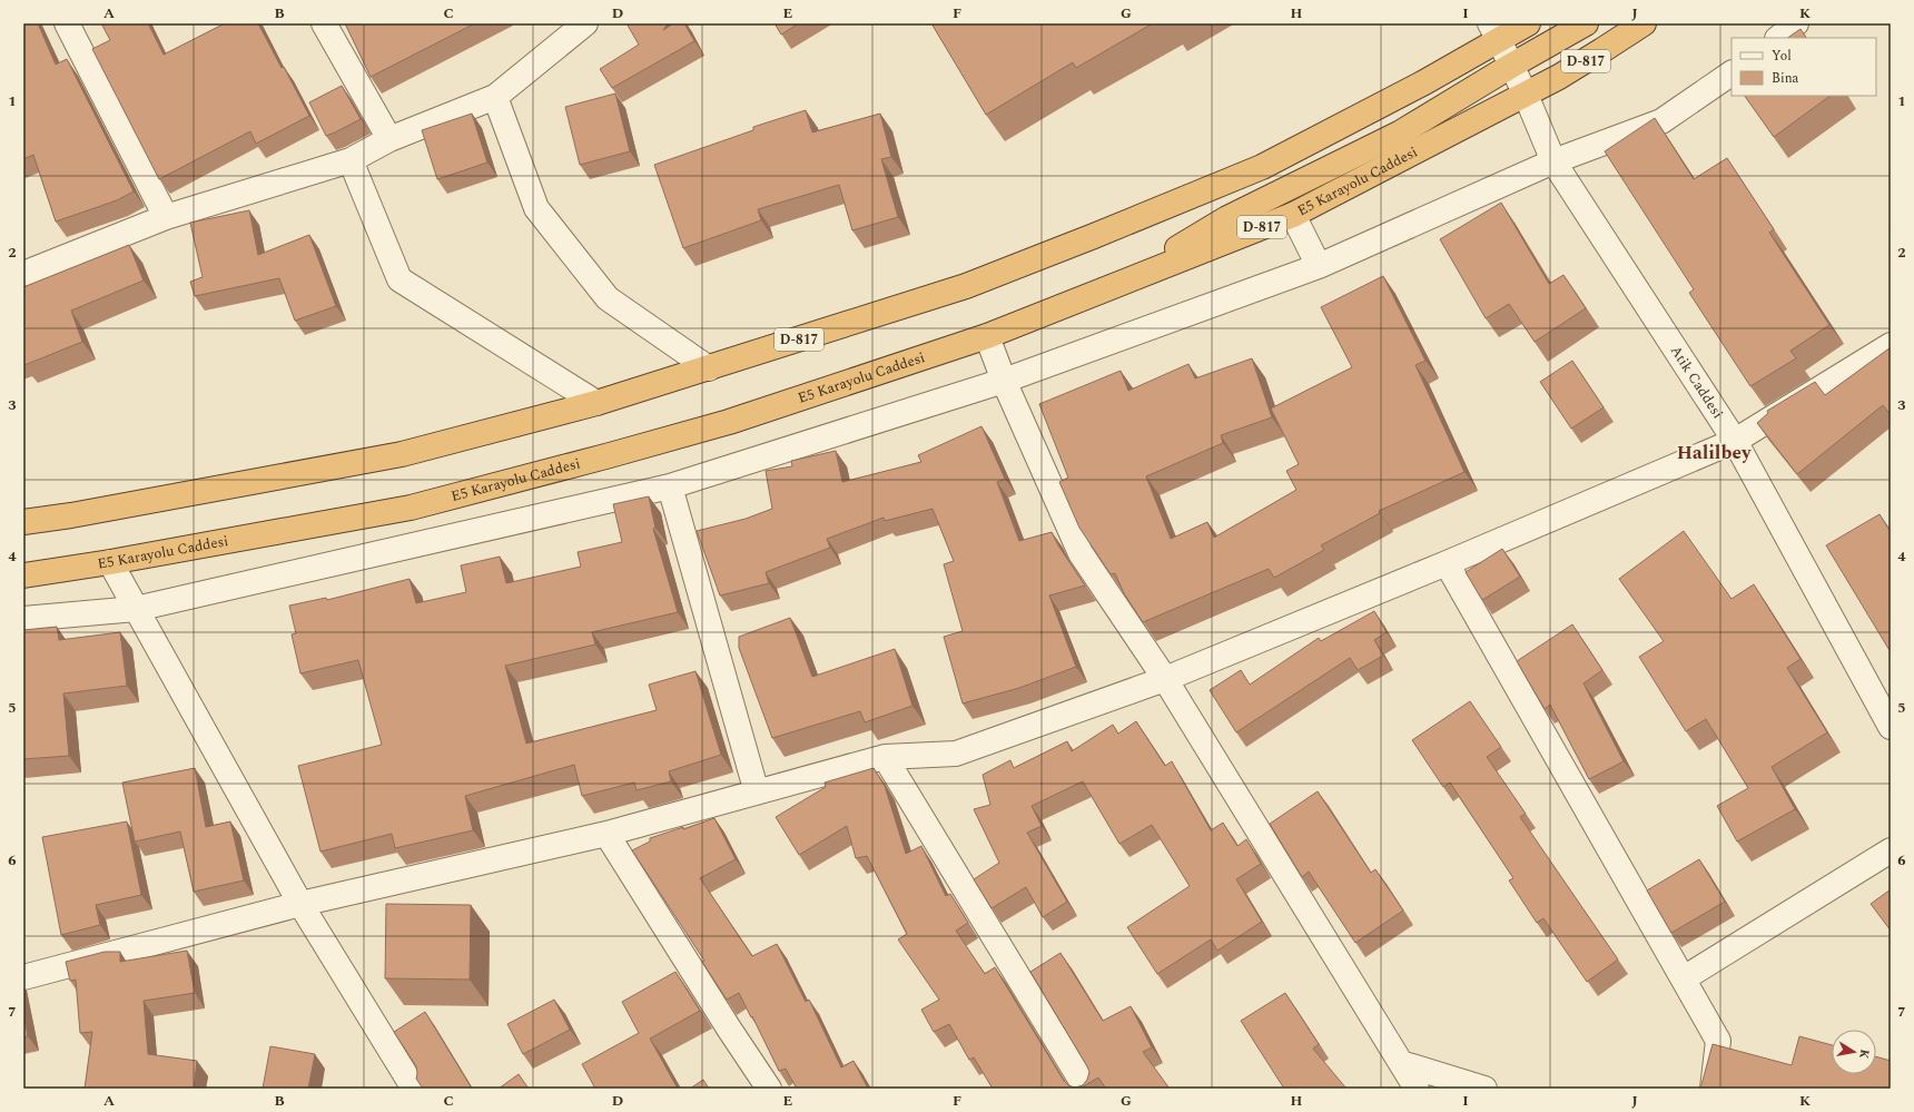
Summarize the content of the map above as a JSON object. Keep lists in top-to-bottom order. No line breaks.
{"streets":{"highway":["D-817","E5 Karayolu Caddesi"],"street":["Atik Caddesi"]},"crossings":[["D-817","Atik Caddesi"],["E5 Karayolu Caddesi","Atik Caddesi"]],"districts":["Halilbey"],"legend":["Yol","Bina"],"north":"right","grid":{"columns":["A","B","C","D","E","F","G","H","I","J","K"],"rows":["1","2","3","4","5","6","7"]}}
